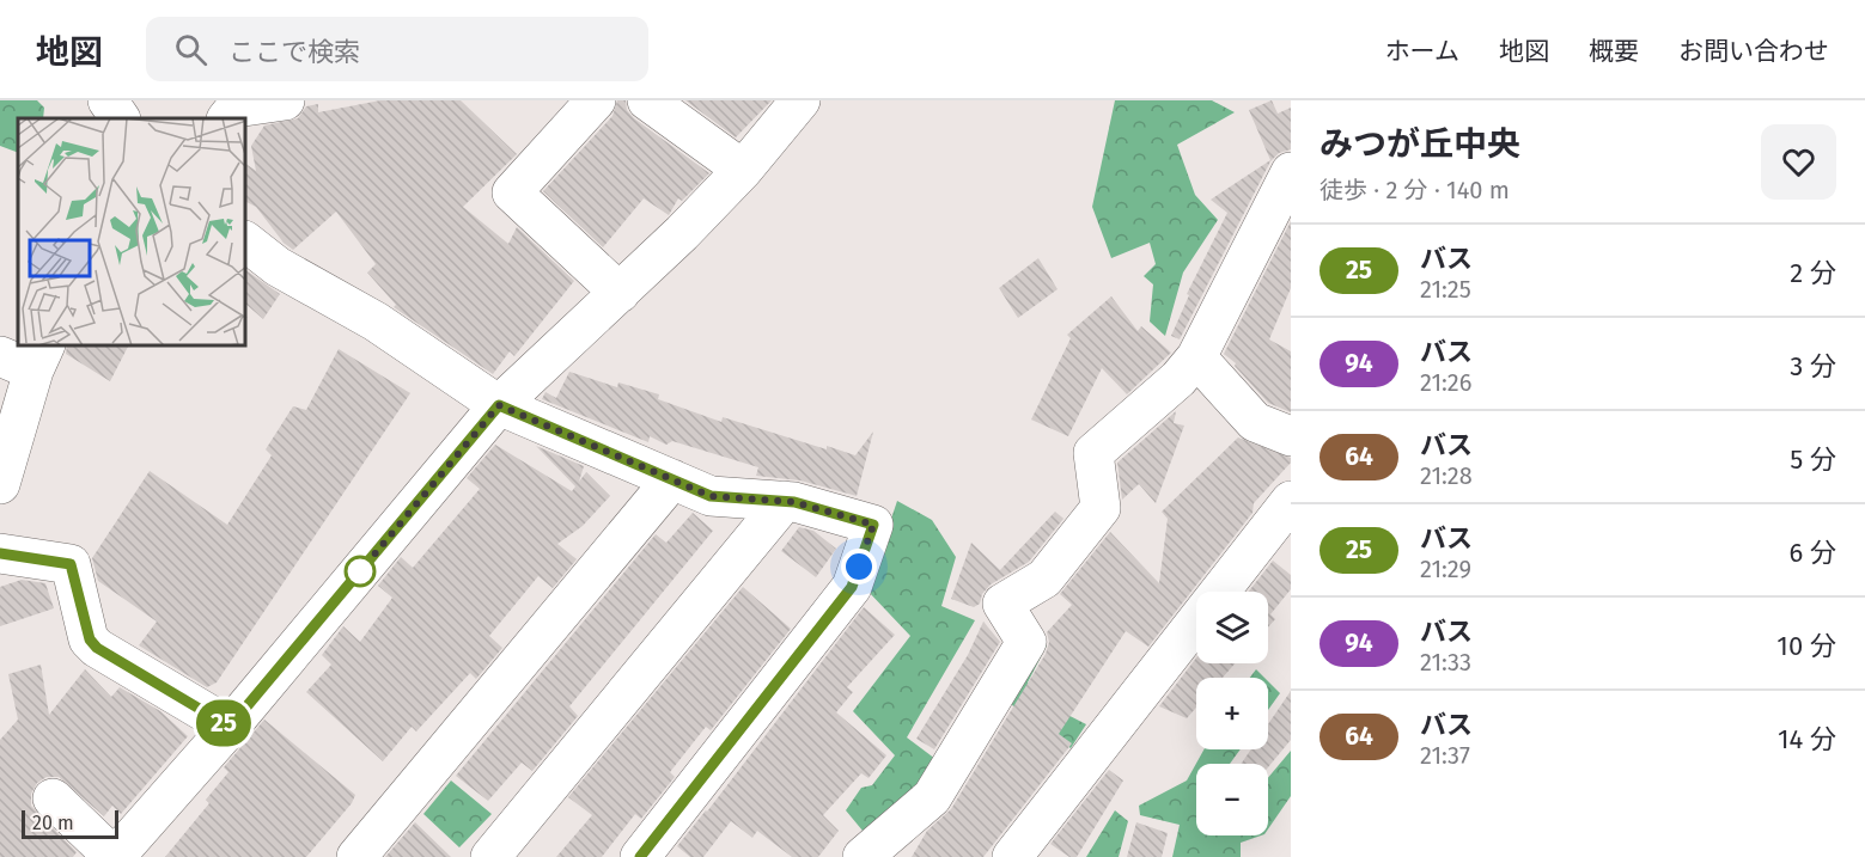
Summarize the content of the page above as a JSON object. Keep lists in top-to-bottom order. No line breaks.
{"lines":["bus line 25"],"scale_bar":"20 m","page":{"header":"地図","search":"ここで検索","nav":["ホーム","地図","概要","お問い合わせ"],"on_map":"25","heading":["みつが丘中央","徒歩 · 2 分 · 140 m"],"list":[{"mark":"25","name":"バス","note":"21:25","value":"2 分"},{"mark":"94","name":"バス","note":"21:26","value":"3 分"},{"mark":"64","name":"バス","note":"21:28","value":"5 分"},{"mark":"25","name":"バス","note":"21:29","value":"6 分"},{"mark":"94","name":"バス","note":"21:33","value":"10 分"},{"mark":"64","name":"バス","note":"21:37","value":"14 分"}],"map_buttons":["+","−"],"scale":"20 m"}}
